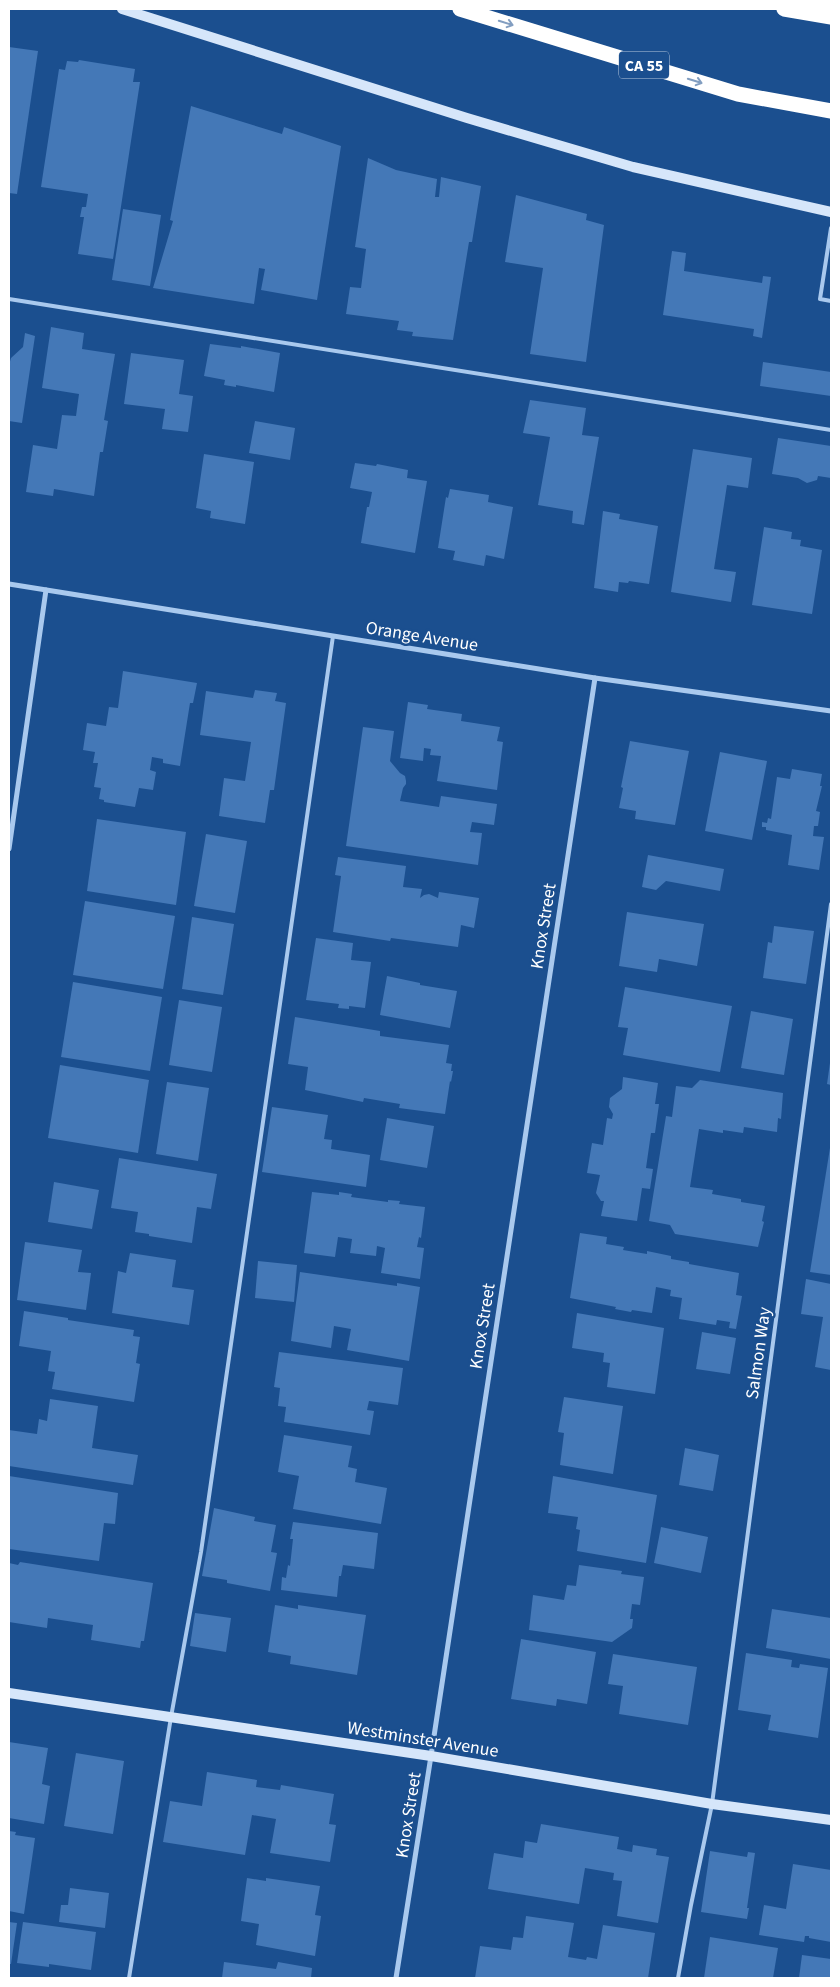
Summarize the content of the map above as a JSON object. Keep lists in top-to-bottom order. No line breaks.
{"streets":{"highway":["CA 55"],"street":["Orange Avenue","Knox Street","Westminster Avenue"],"lane":["Salmon Way"]},"crossings":[["Orange Avenue","Knox Street"],["Knox Street","Westminster Avenue"],["Salmon Way","Westminster Avenue"]]}
